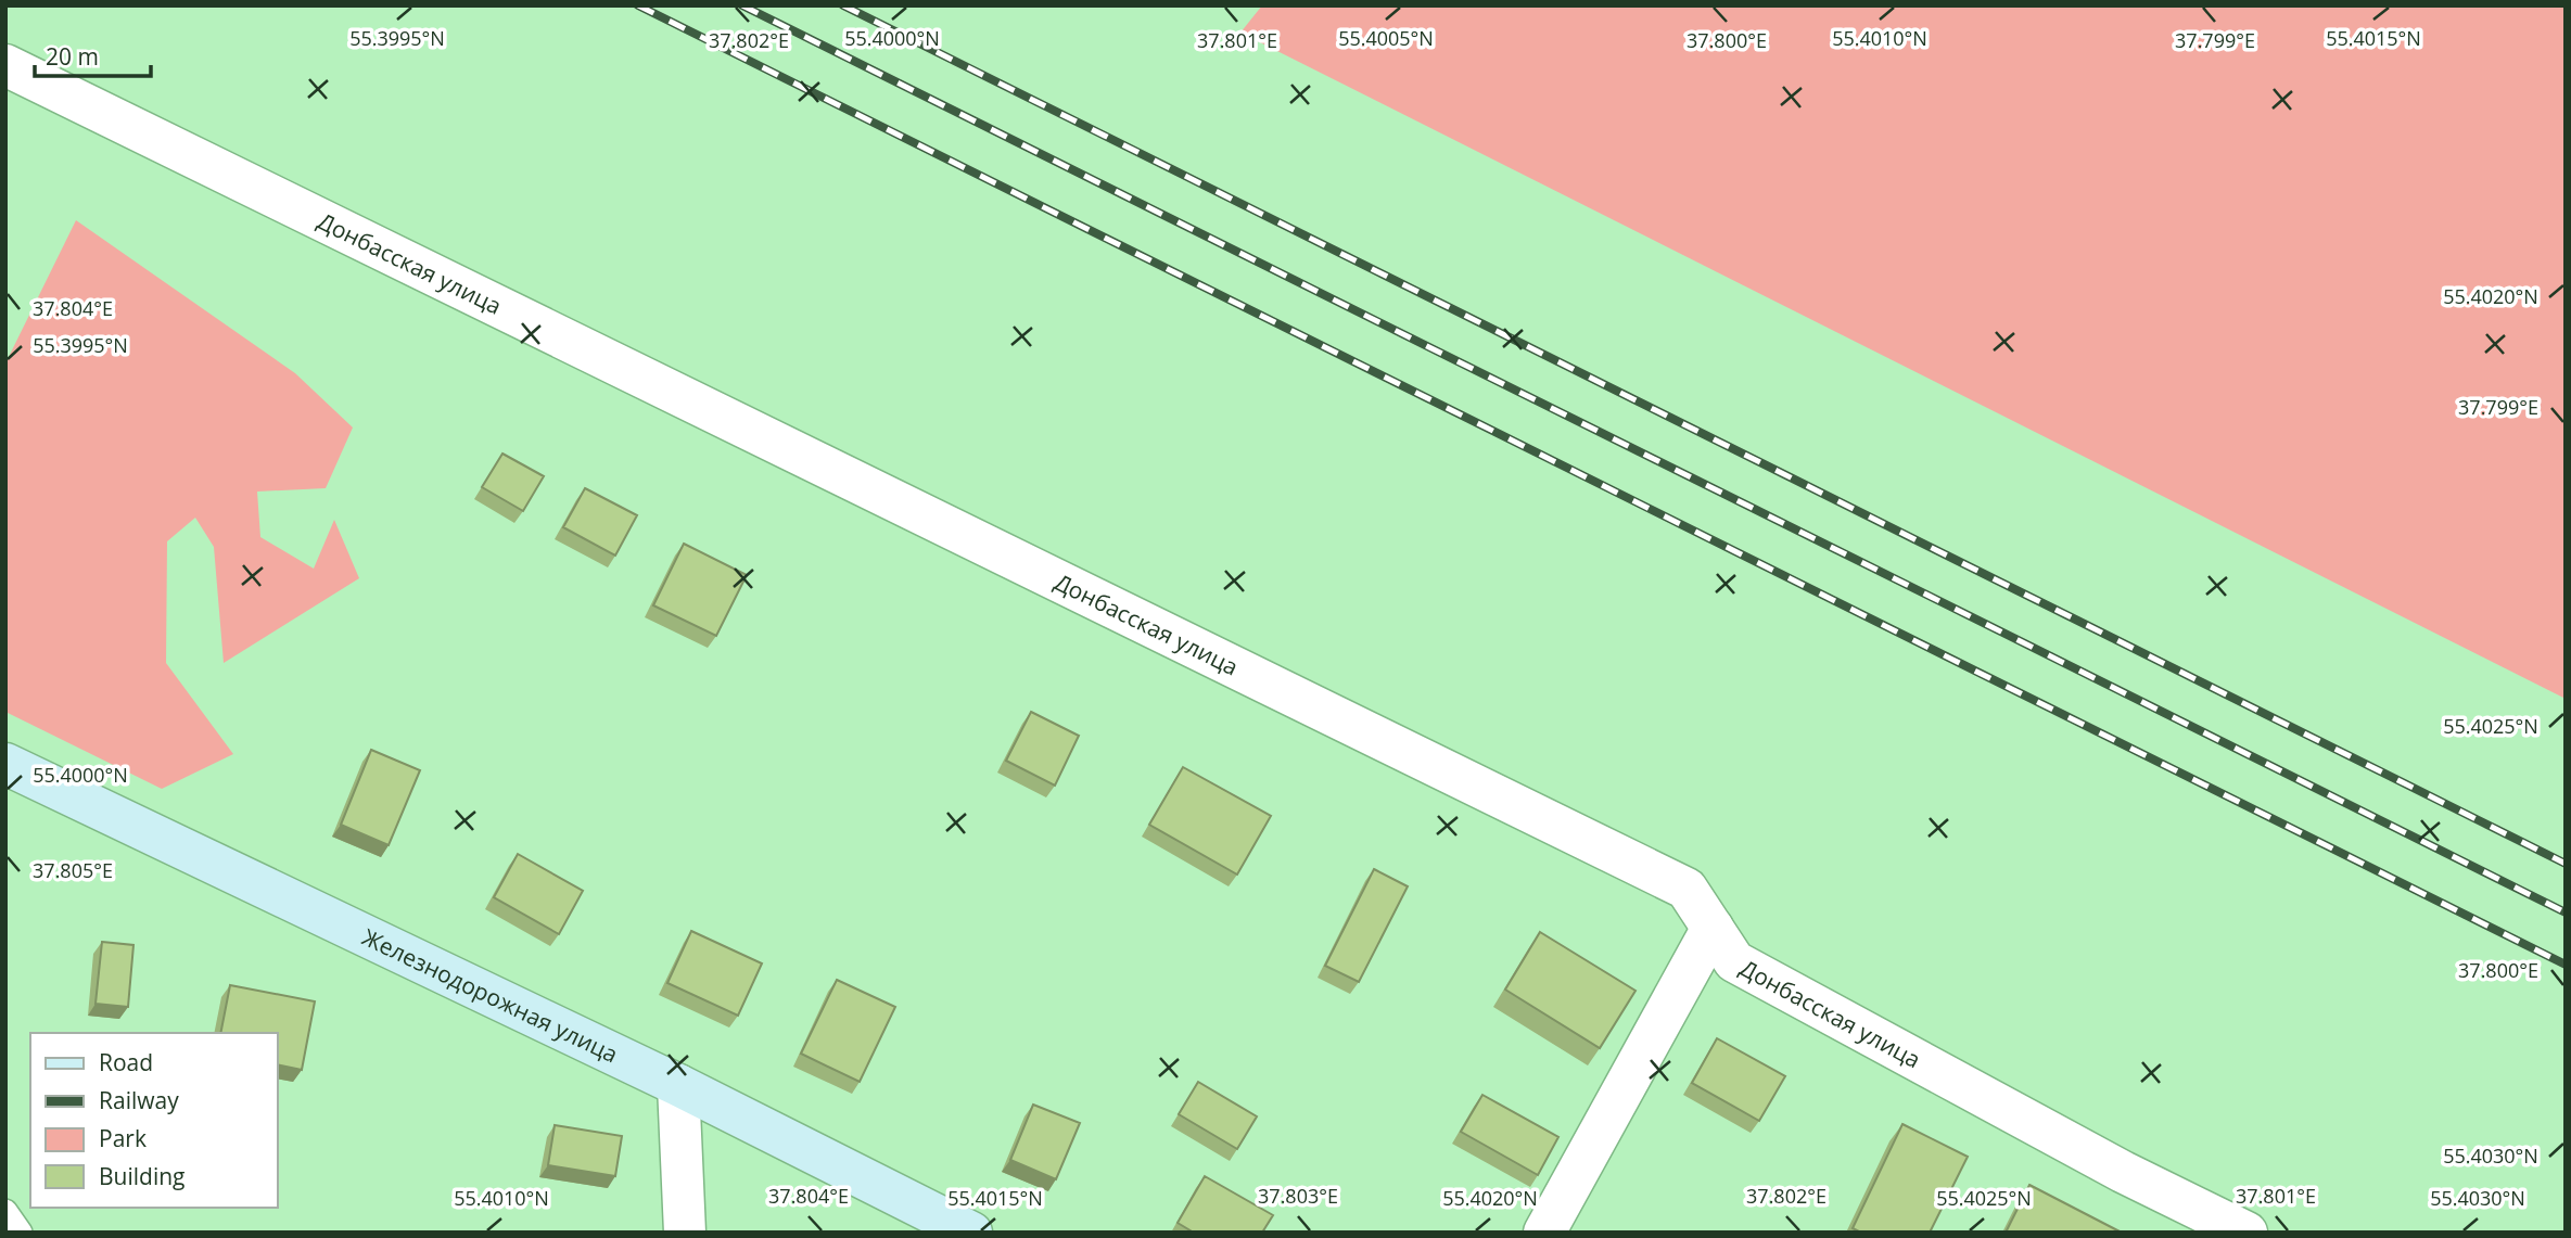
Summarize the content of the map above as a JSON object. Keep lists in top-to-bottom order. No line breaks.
{"streets":{"street":["Донбасская улица","Железнодорожная улица"]},"legend":["Road","Railway","Park","Building"],"scale_bar":"20 m","coordinates":["55.3995°N","55.4000°N","55.4005°N","55.4010°N","55.4015°N","37.802°E","37.801°E","37.800°E","37.799°E","55.4020°N","37.804°E","55.4025°N","37.805°E","55.4030°N","37.803°E"]}
